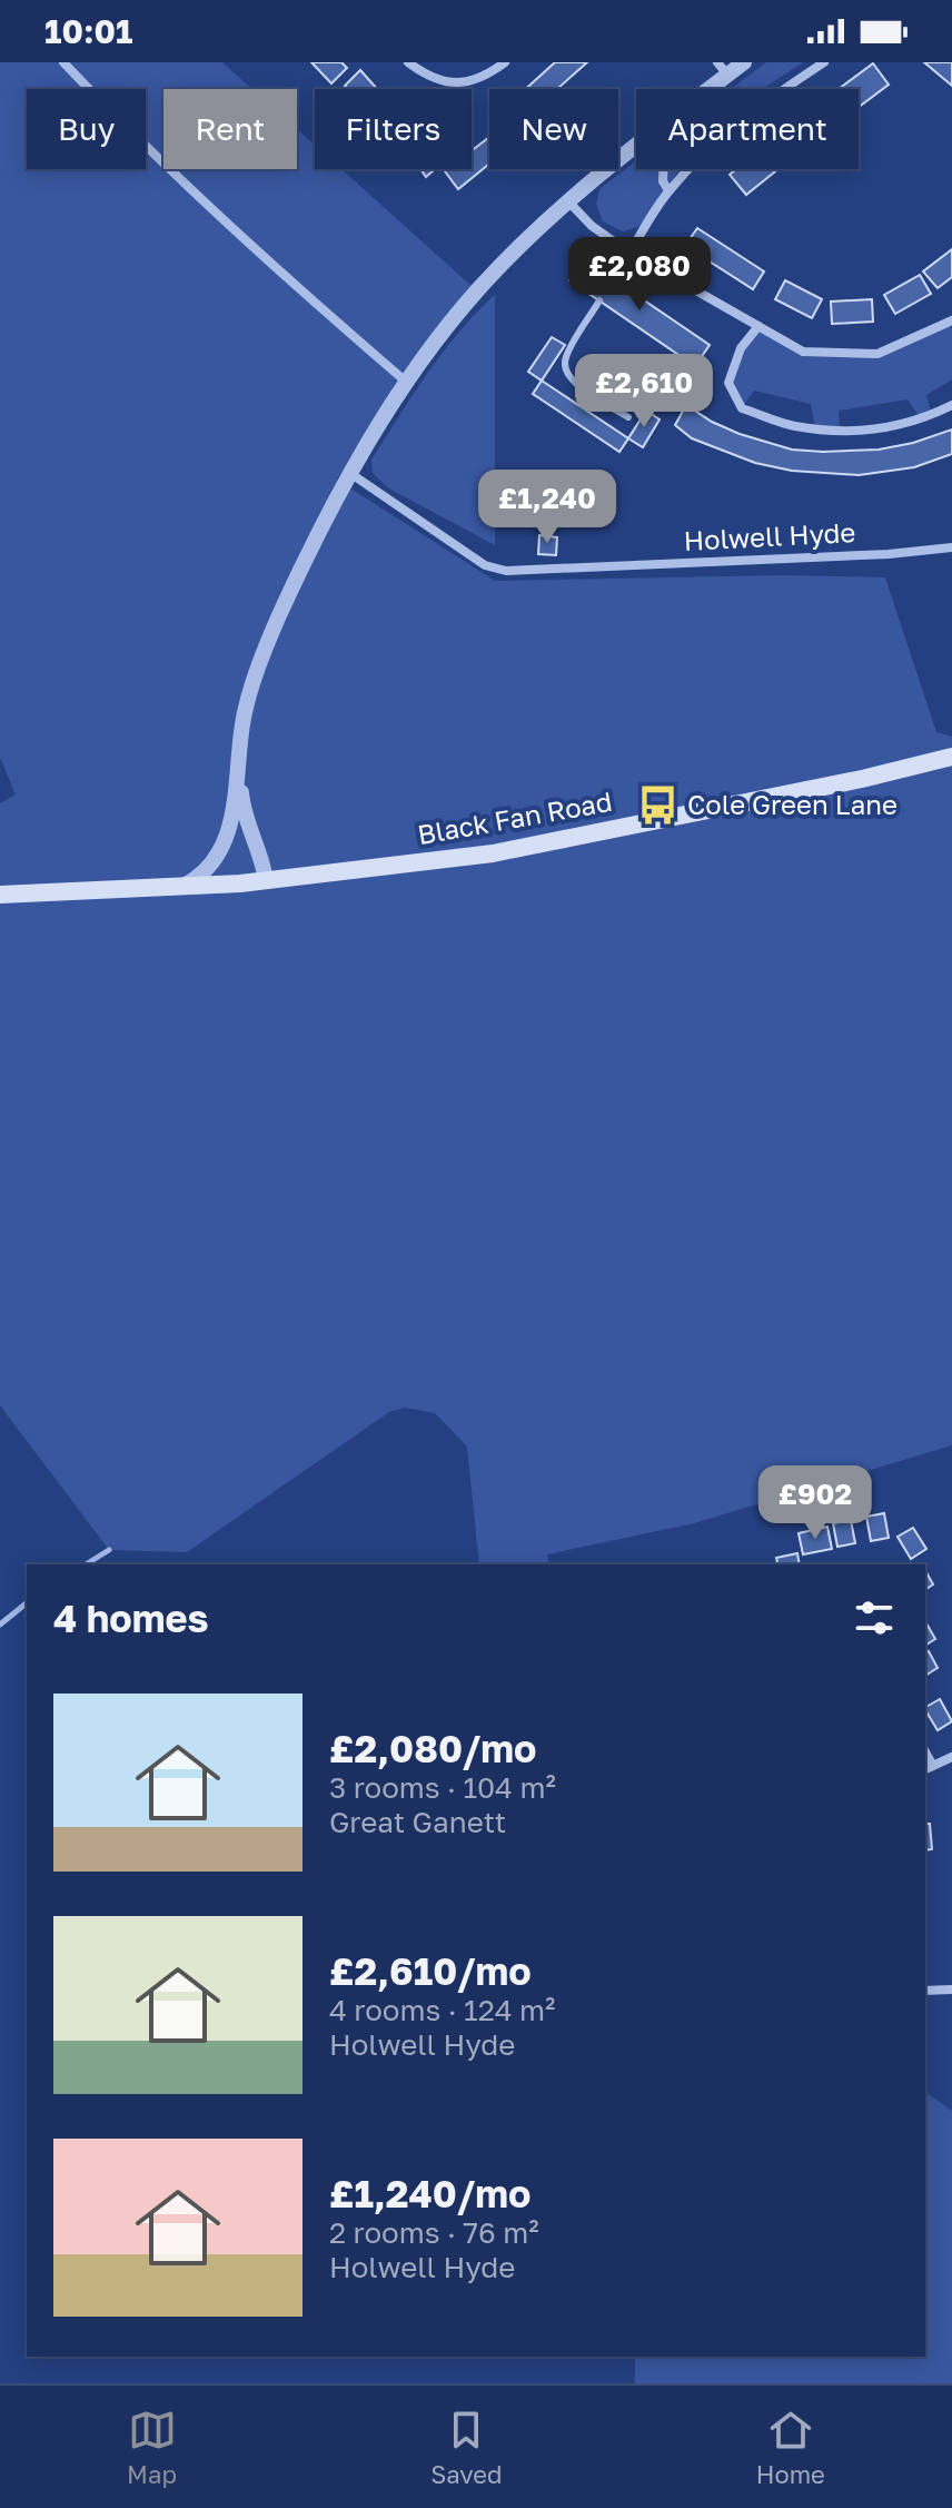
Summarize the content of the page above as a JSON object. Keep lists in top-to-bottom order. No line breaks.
{"streets":{"main road":["Black Fan Road"],"street":["Holwell Hyde"]},"places":{"bus stop":["Cole Green Lane"]},"page":{"status":"10:01","chip":["Buy","Rent","Filters","New","Apartment"],"price":["£2,080","£2,610","£1,240","£902"],"heading":"4 homes","list":[{"name":"£2,080/mo","note":"3 rooms · 104 m² · Great Ganett"},{"name":"£2,610/mo","note":"4 rooms · 124 m² · Holwell Hyde"},{"name":"£1,240/mo","note":"2 rooms · 76 m² · Holwell Hyde"}],"tabs":["Map","Saved","Home"]}}
